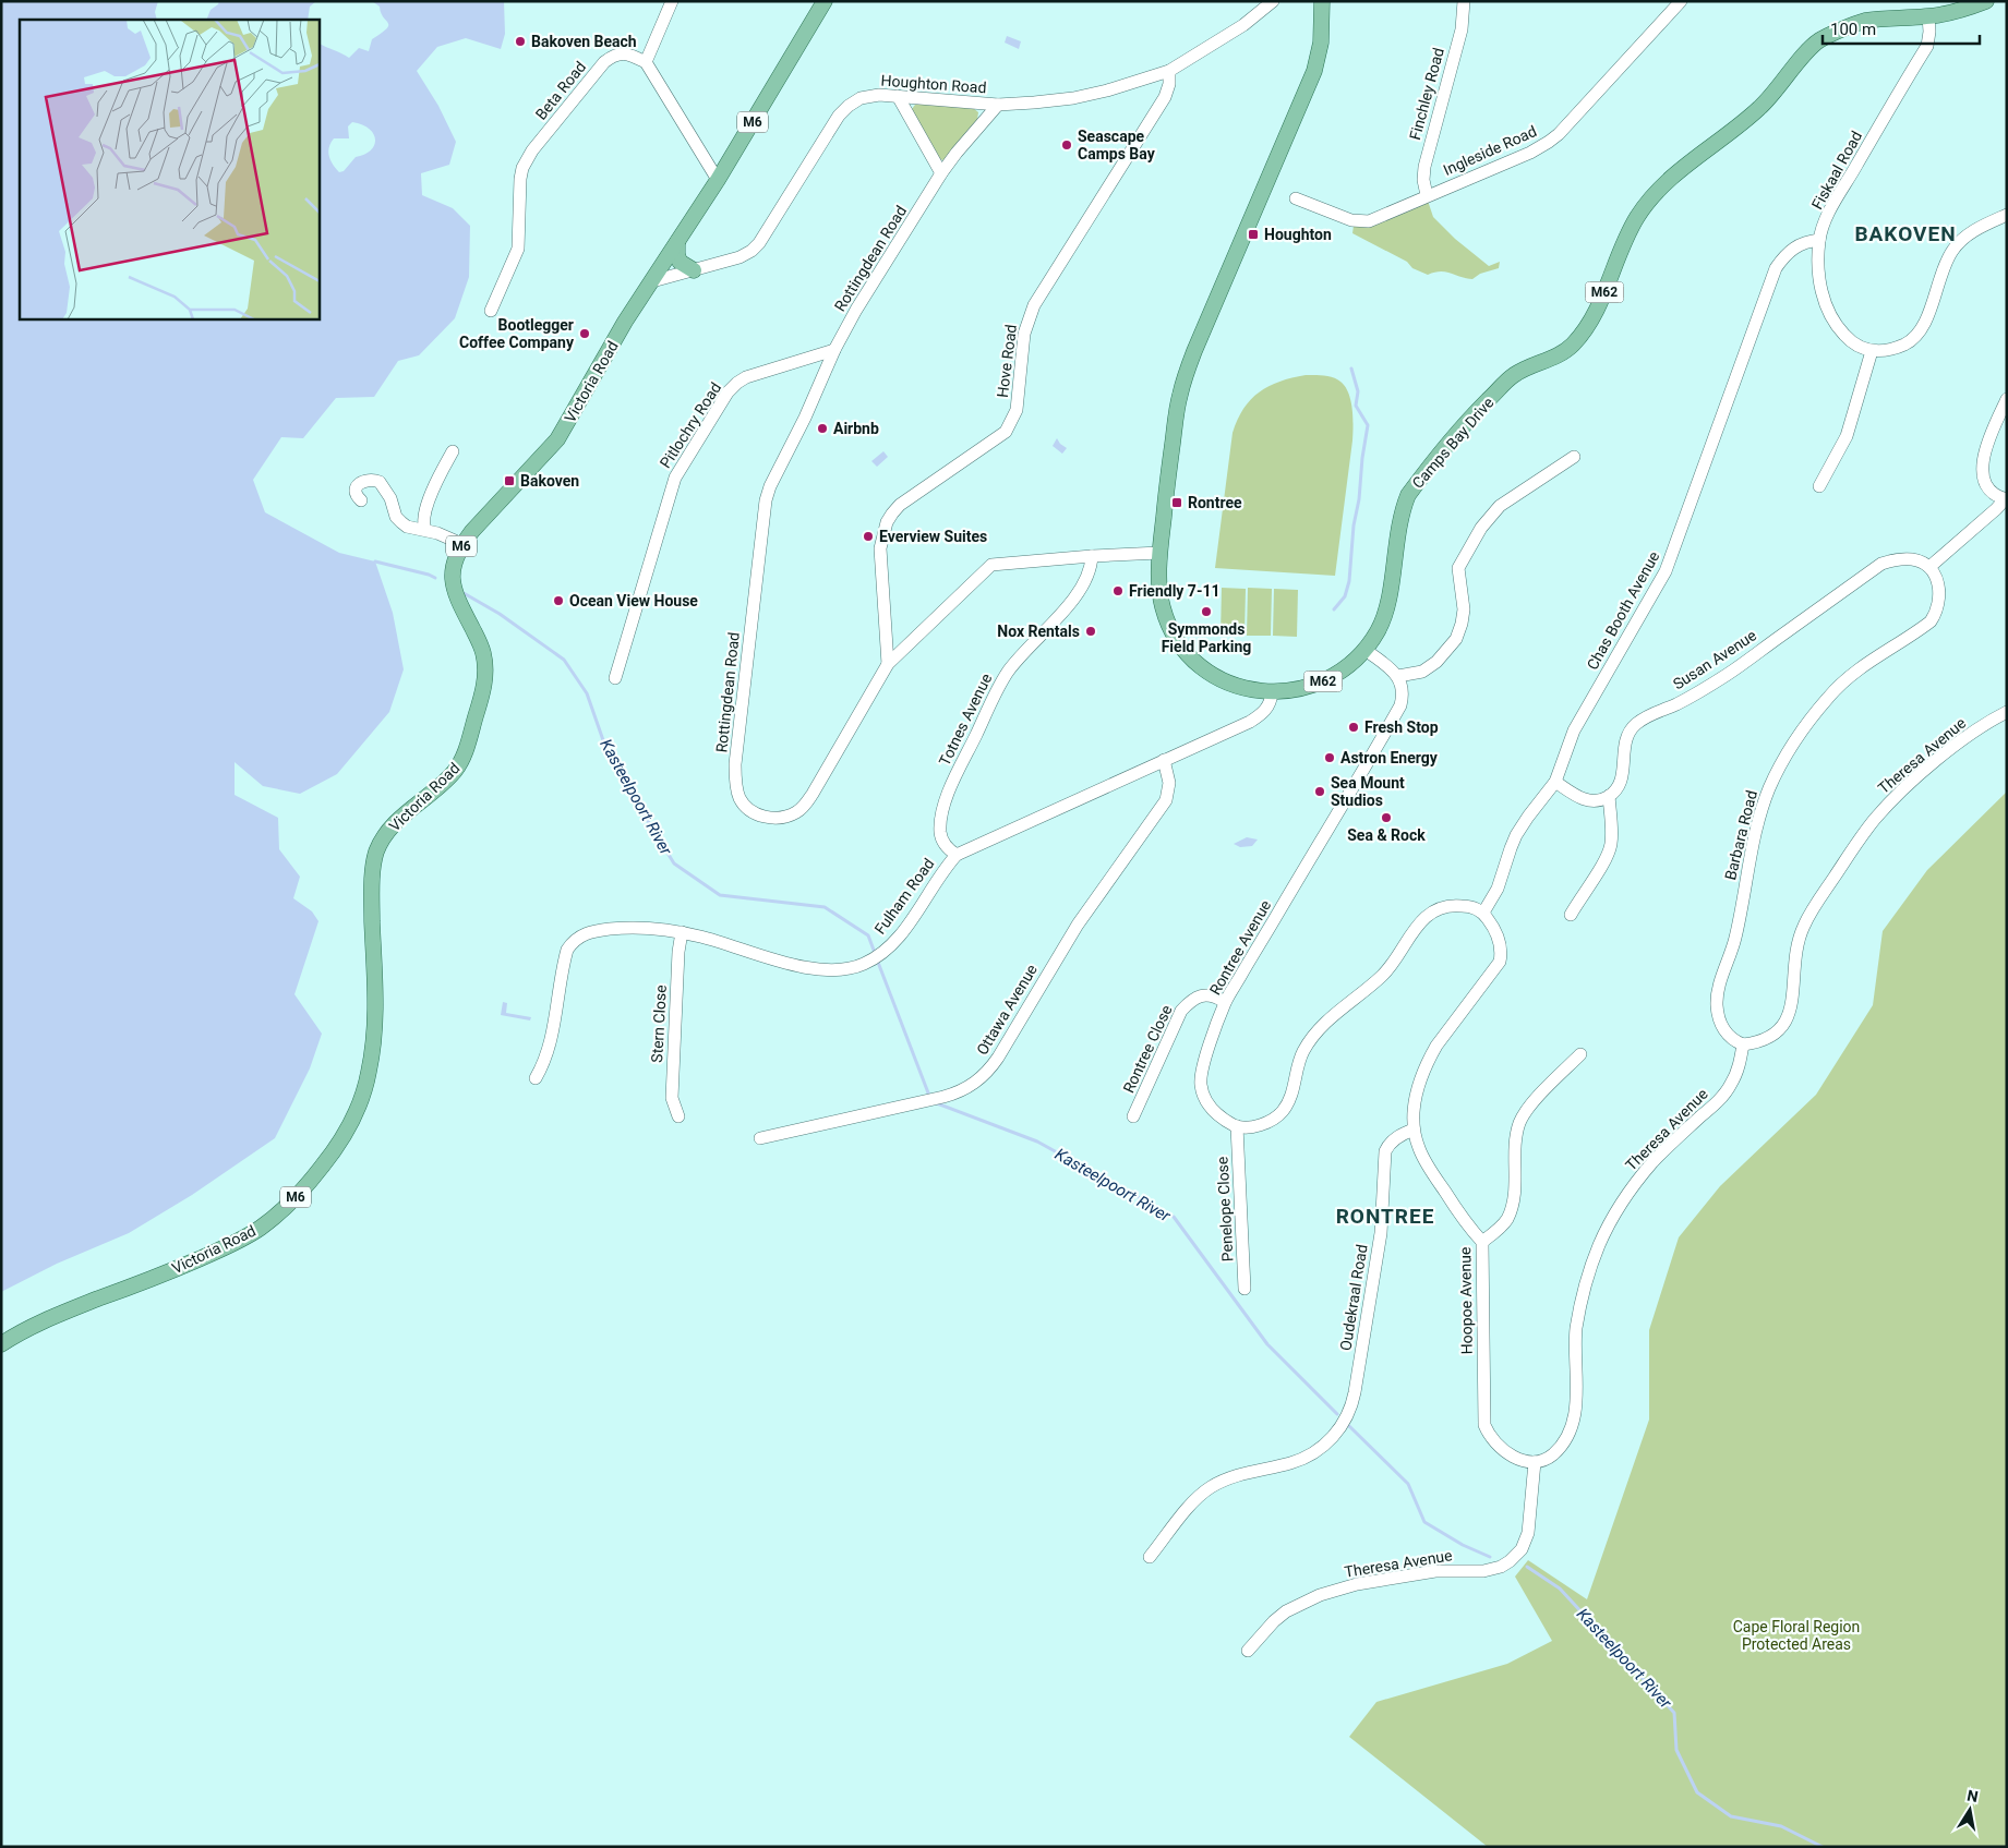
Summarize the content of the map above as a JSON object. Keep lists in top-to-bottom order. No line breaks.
{"streets":{"main road":["M6","M62","Victoria Road","Camps Bay Drive"],"street":["Houghton Road","Beta Road","Finchley Road","Ingleside Road","Fiskaal Road","Rottingdean Road","Hove Road","Pitlochry Road","Chas Booth Avenue","Susan Avenue","Totnes Avenue","Theresa Avenue","Barbara Road","Fulham Road","Rontree Avenue","Ottawa Avenue","Stern Close","Rontree Close","Penelope Close","Oudekraal Road","Hoopoe Avenue"]},"crossings":[["Houghton Road","Rottingdean Road"],["Houghton Road","Hove Road"],["Houghton Road","Victoria Road"],["Finchley Road","Ingleside Road"],["Fiskaal Road","Camps Bay Drive"],["Fiskaal Road","Chas Booth Avenue"],["Rottingdean Road","Hove Road"],["Rottingdean Road","Pitlochry Road"],["Rottingdean Road","Camps Bay Drive"],["Rottingdean Road","Totnes Avenue"],["Camps Bay Drive","Fulham Road"],["Susan Avenue","Barbara Road"],["Totnes Avenue","Fulham Road"],["Theresa Avenue","Barbara Road"],["Theresa Avenue","Hoopoe Avenue"],["Fulham Road","Ottawa Avenue"],["Fulham Road","Stern Close"],["Rontree Avenue","Rontree Close"],["Rontree Avenue","Penelope Close"],["Oudekraal Road","Hoopoe Avenue"]],"districts":["BAKOVEN","RONTREE"],"water":["Kasteelpoort River"],"parks":["Cape Floral Region Protected Areas"],"places":{"other":["Bakoven Beach","Seascape Camps Bay","Bootlegger Coffee Company","Airbnb","Everview Suites","Friendly 7-11","Ocean View House","Symmonds Field Parking","Nox Rentals","Fresh Stop","Astron Energy","Sea Mount Studios","Sea & Rock"],"transit":["Houghton","Bakoven","Rontree"]},"scale_bar":"100 m","north":"top"}
